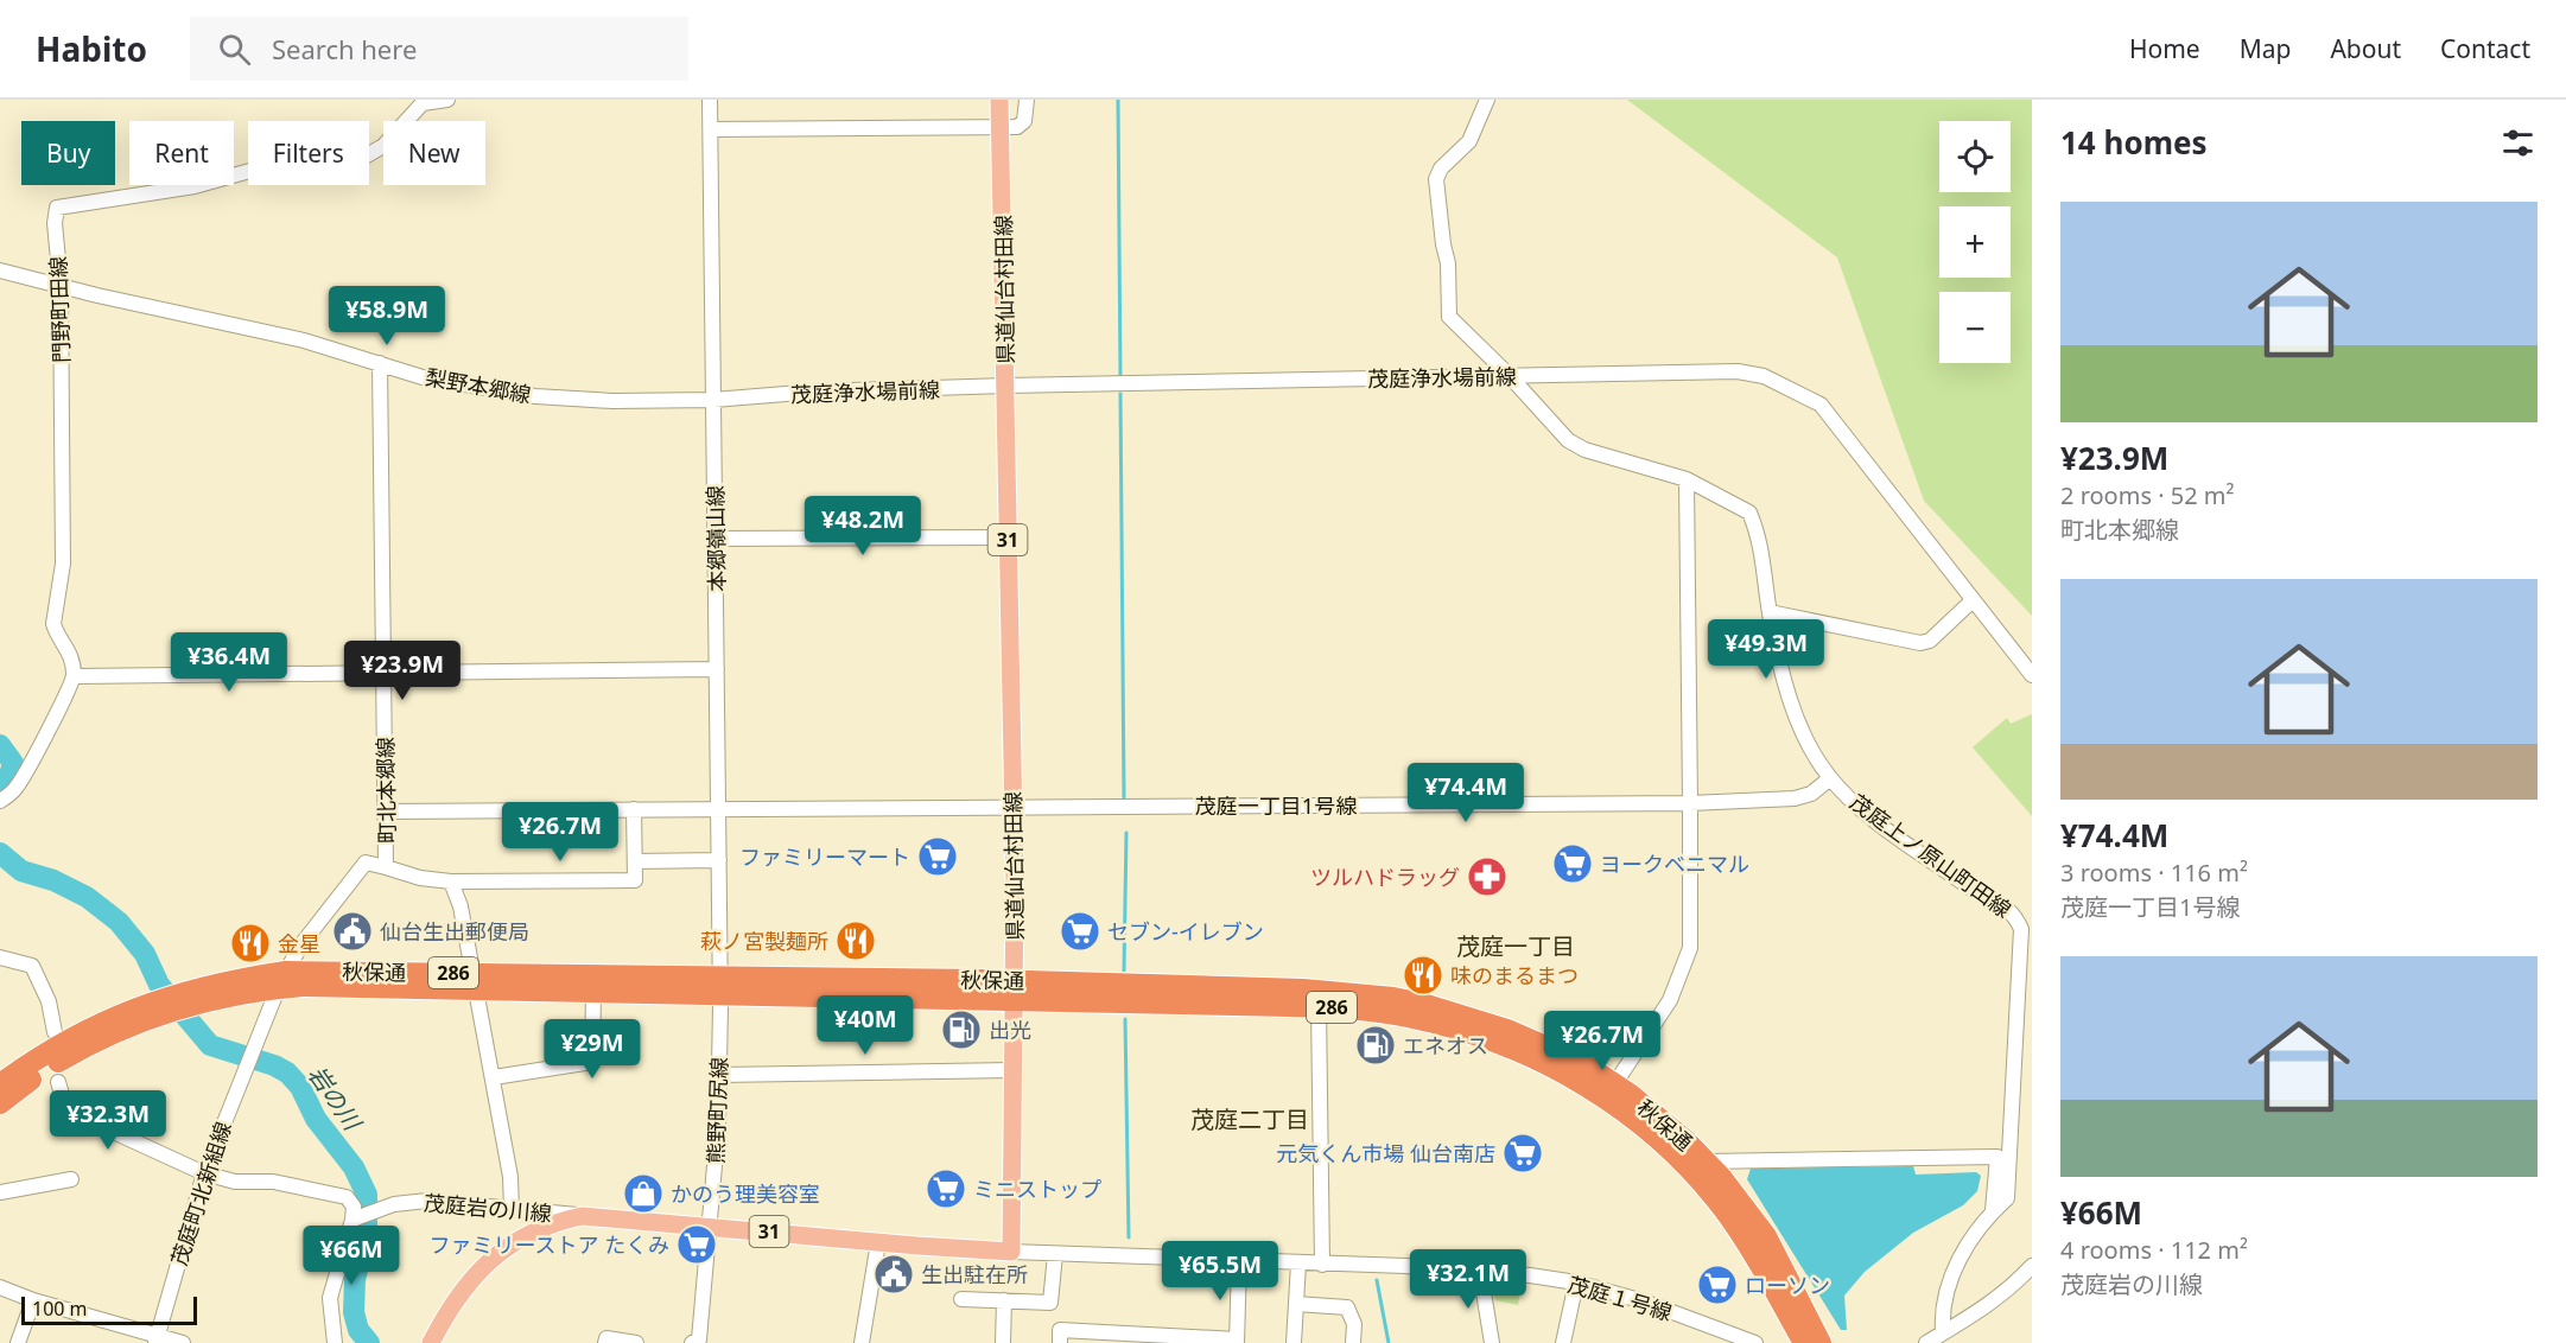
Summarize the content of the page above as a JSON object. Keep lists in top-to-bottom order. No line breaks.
{"streets":{"highway":["秋保通","286"],"main road":["県道仙台村田線","31"],"street":["門野町田線","茂庭浄水場前線","梨野本郷線","本郷嶺山線","町北本郷線","茂庭一丁目1号線","茂庭上ノ原山町田線","熊野町尻線","茂庭町北新組線","茂庭岩の川線","茂庭１号線"]},"crossings":[["県道仙台村田線","茂庭浄水場前線"],["県道仙台村田線","31"],["県道仙台村田線","茂庭一丁目1号線"],["県道仙台村田線","秋保通"],["県道仙台村田線","茂庭１号線"],["門野町田線","梨野本郷線"],["茂庭浄水場前線","梨野本郷線"],["茂庭浄水場前線","本郷嶺山線"],["茂庭浄水場前線","茂庭上ノ原山町田線"],["梨野本郷線","本郷嶺山線"],["梨野本郷線","町北本郷線"],["本郷嶺山線","茂庭一丁目1号線"],["本郷嶺山線","秋保通"],["本郷嶺山線","熊野町尻線"],["31","熊野町尻線"],["31","茂庭岩の川線"],["31","茂庭１号線"],["町北本郷線","茂庭一丁目1号線"],["町北本郷線","茂庭町北新組線"],["茂庭一丁目1号線","茂庭上ノ原山町田線"],["秋保通","熊野町尻線"],["秋保通","茂庭町北新組線"]],"districts":["茂庭一丁目","茂庭二丁目"],"water":["岩の川"],"places":{"supermarket":["ファミリーマート","ヨークベニマル","セブン-イレブン","元気くん市場 仙台南店","ミニストップ","ファミリーストア たくみ","ローソン"],"pharmacy":["ツルハドラッグ"],"public building":["仙台生出郵便局","生出駐在所"],"restaurant":["萩ノ宮製麺所","金星","味のまるまつ"],"fuel station":["出光","エネオス"],"shop":["かのう理美容室"]},"scale_bar":"100 m","page":{"header":"Habito","search":"Search here","nav":["Home","Map","About","Contact"],"heading":"14 homes","map_buttons":["+","−"],"chip":["Buy","Rent","Filters","New"],"list":[{"name":"¥23.9M","note":"2 rooms · 52 m² · 町北本郷線"},{"name":"¥74.4M","note":"3 rooms · 116 m² · 茂庭一丁目1号線"},{"name":"¥66M","note":"4 rooms · 112 m² · 茂庭岩の川線"}],"price":["¥58.9M","¥48.2M","¥49.3M","¥36.4M","¥23.9M","¥74.4M","¥26.7M","¥40M","¥26.7M","¥29M","¥32.3M","¥66M","¥65.5M","¥32.1M"],"scale":"100 m"}}
